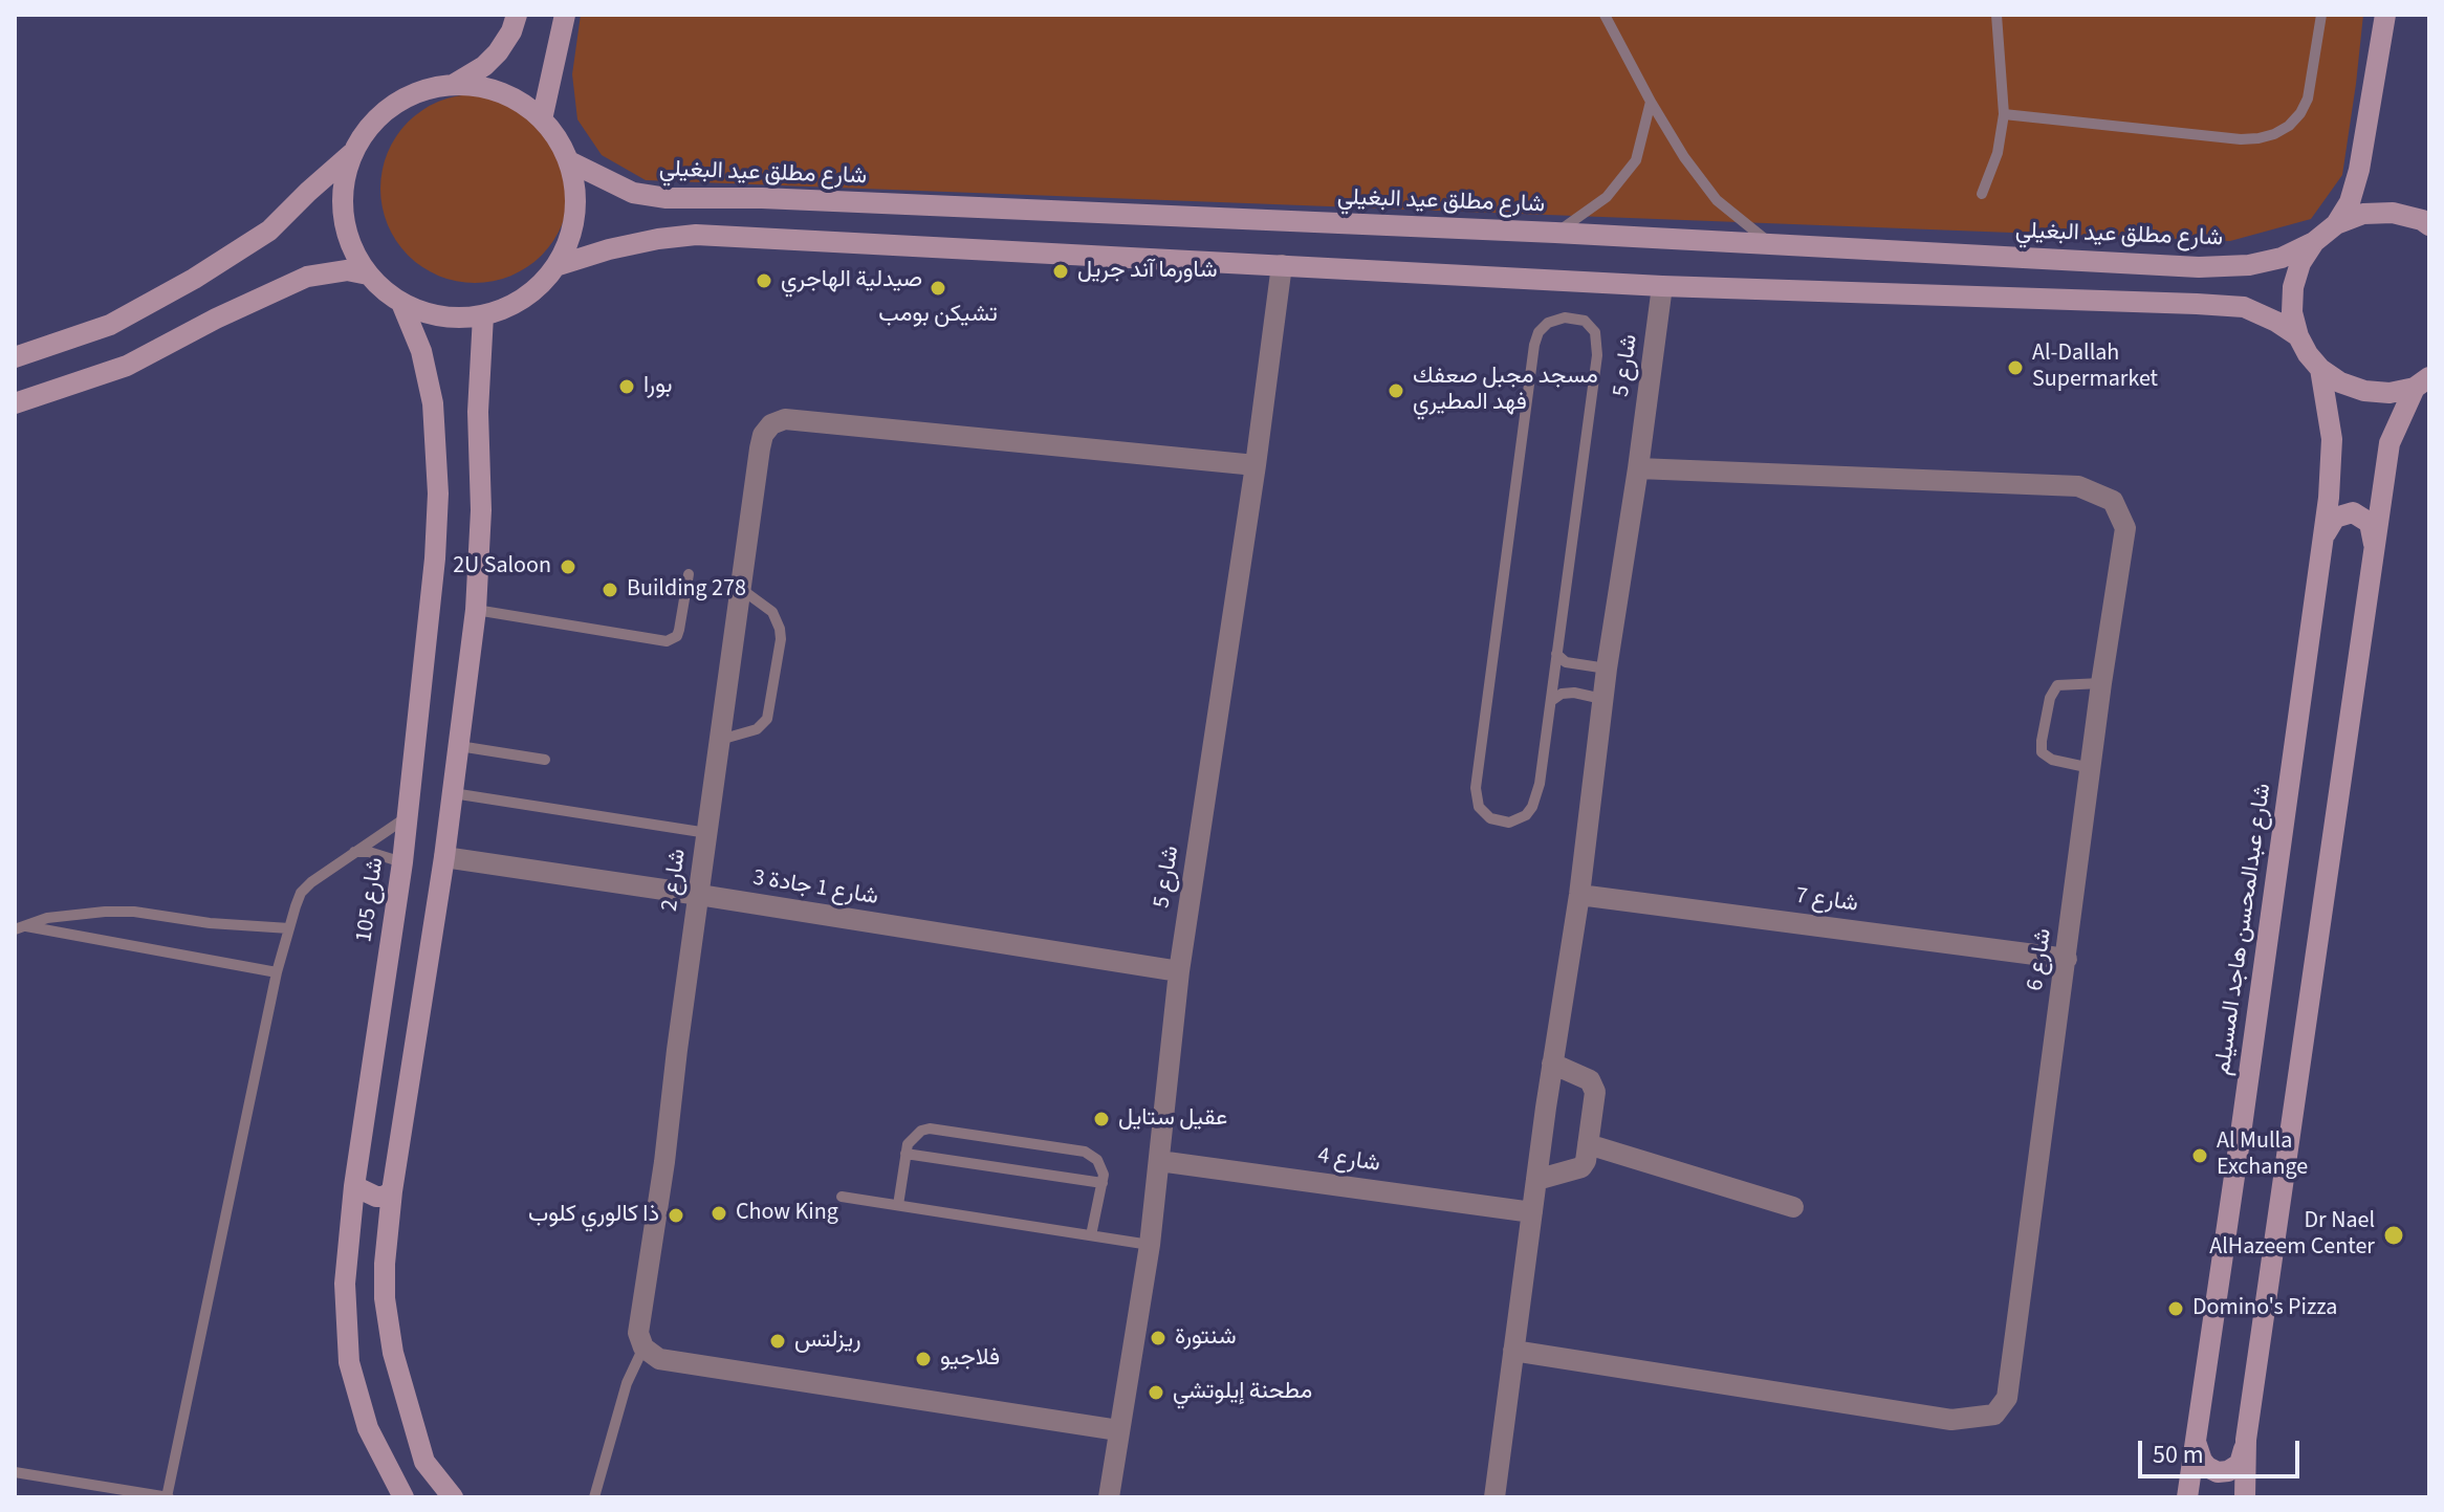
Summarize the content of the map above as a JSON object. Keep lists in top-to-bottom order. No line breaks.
{"streets":{"street":["شارع مطلق عيد البغيلي","شارع 5","شارع 2","شارع 1 جادة 3","شارع 105","شارع 7","شارع عبدالمحسن هاجد المسيلم","شارع 6","شارع 4"]},"crossings":[["شارع مطلق عيد البغيلي","شارع 105"],["شارع 5","شارع 2"],["شارع 5","شارع 1 جادة 3"],["شارع 5","شارع 7"],["شارع 5","شارع 6"],["شارع 5","شارع 4"],["شارع 2","شارع 1 جادة 3"],["شارع 7","شارع 6"]],"places":["شاورما آند جريل","صيدلية الهاجري","تشيكن بومب","Al-Dallah Supermarket","بورا","مسجد مجبل صعفك فهد المطيري","2U Saloon","Building 278","عقيل ستايل","Al Mulla Exchange","Chow King","ذا كالوري كلوب","Dr Nael AlHazeem Center","Domino's Pizza","شنتورة","ريزلتس","فلاجيو","مطحنة إيلوتشي"],"scale_bar":"50 m"}
